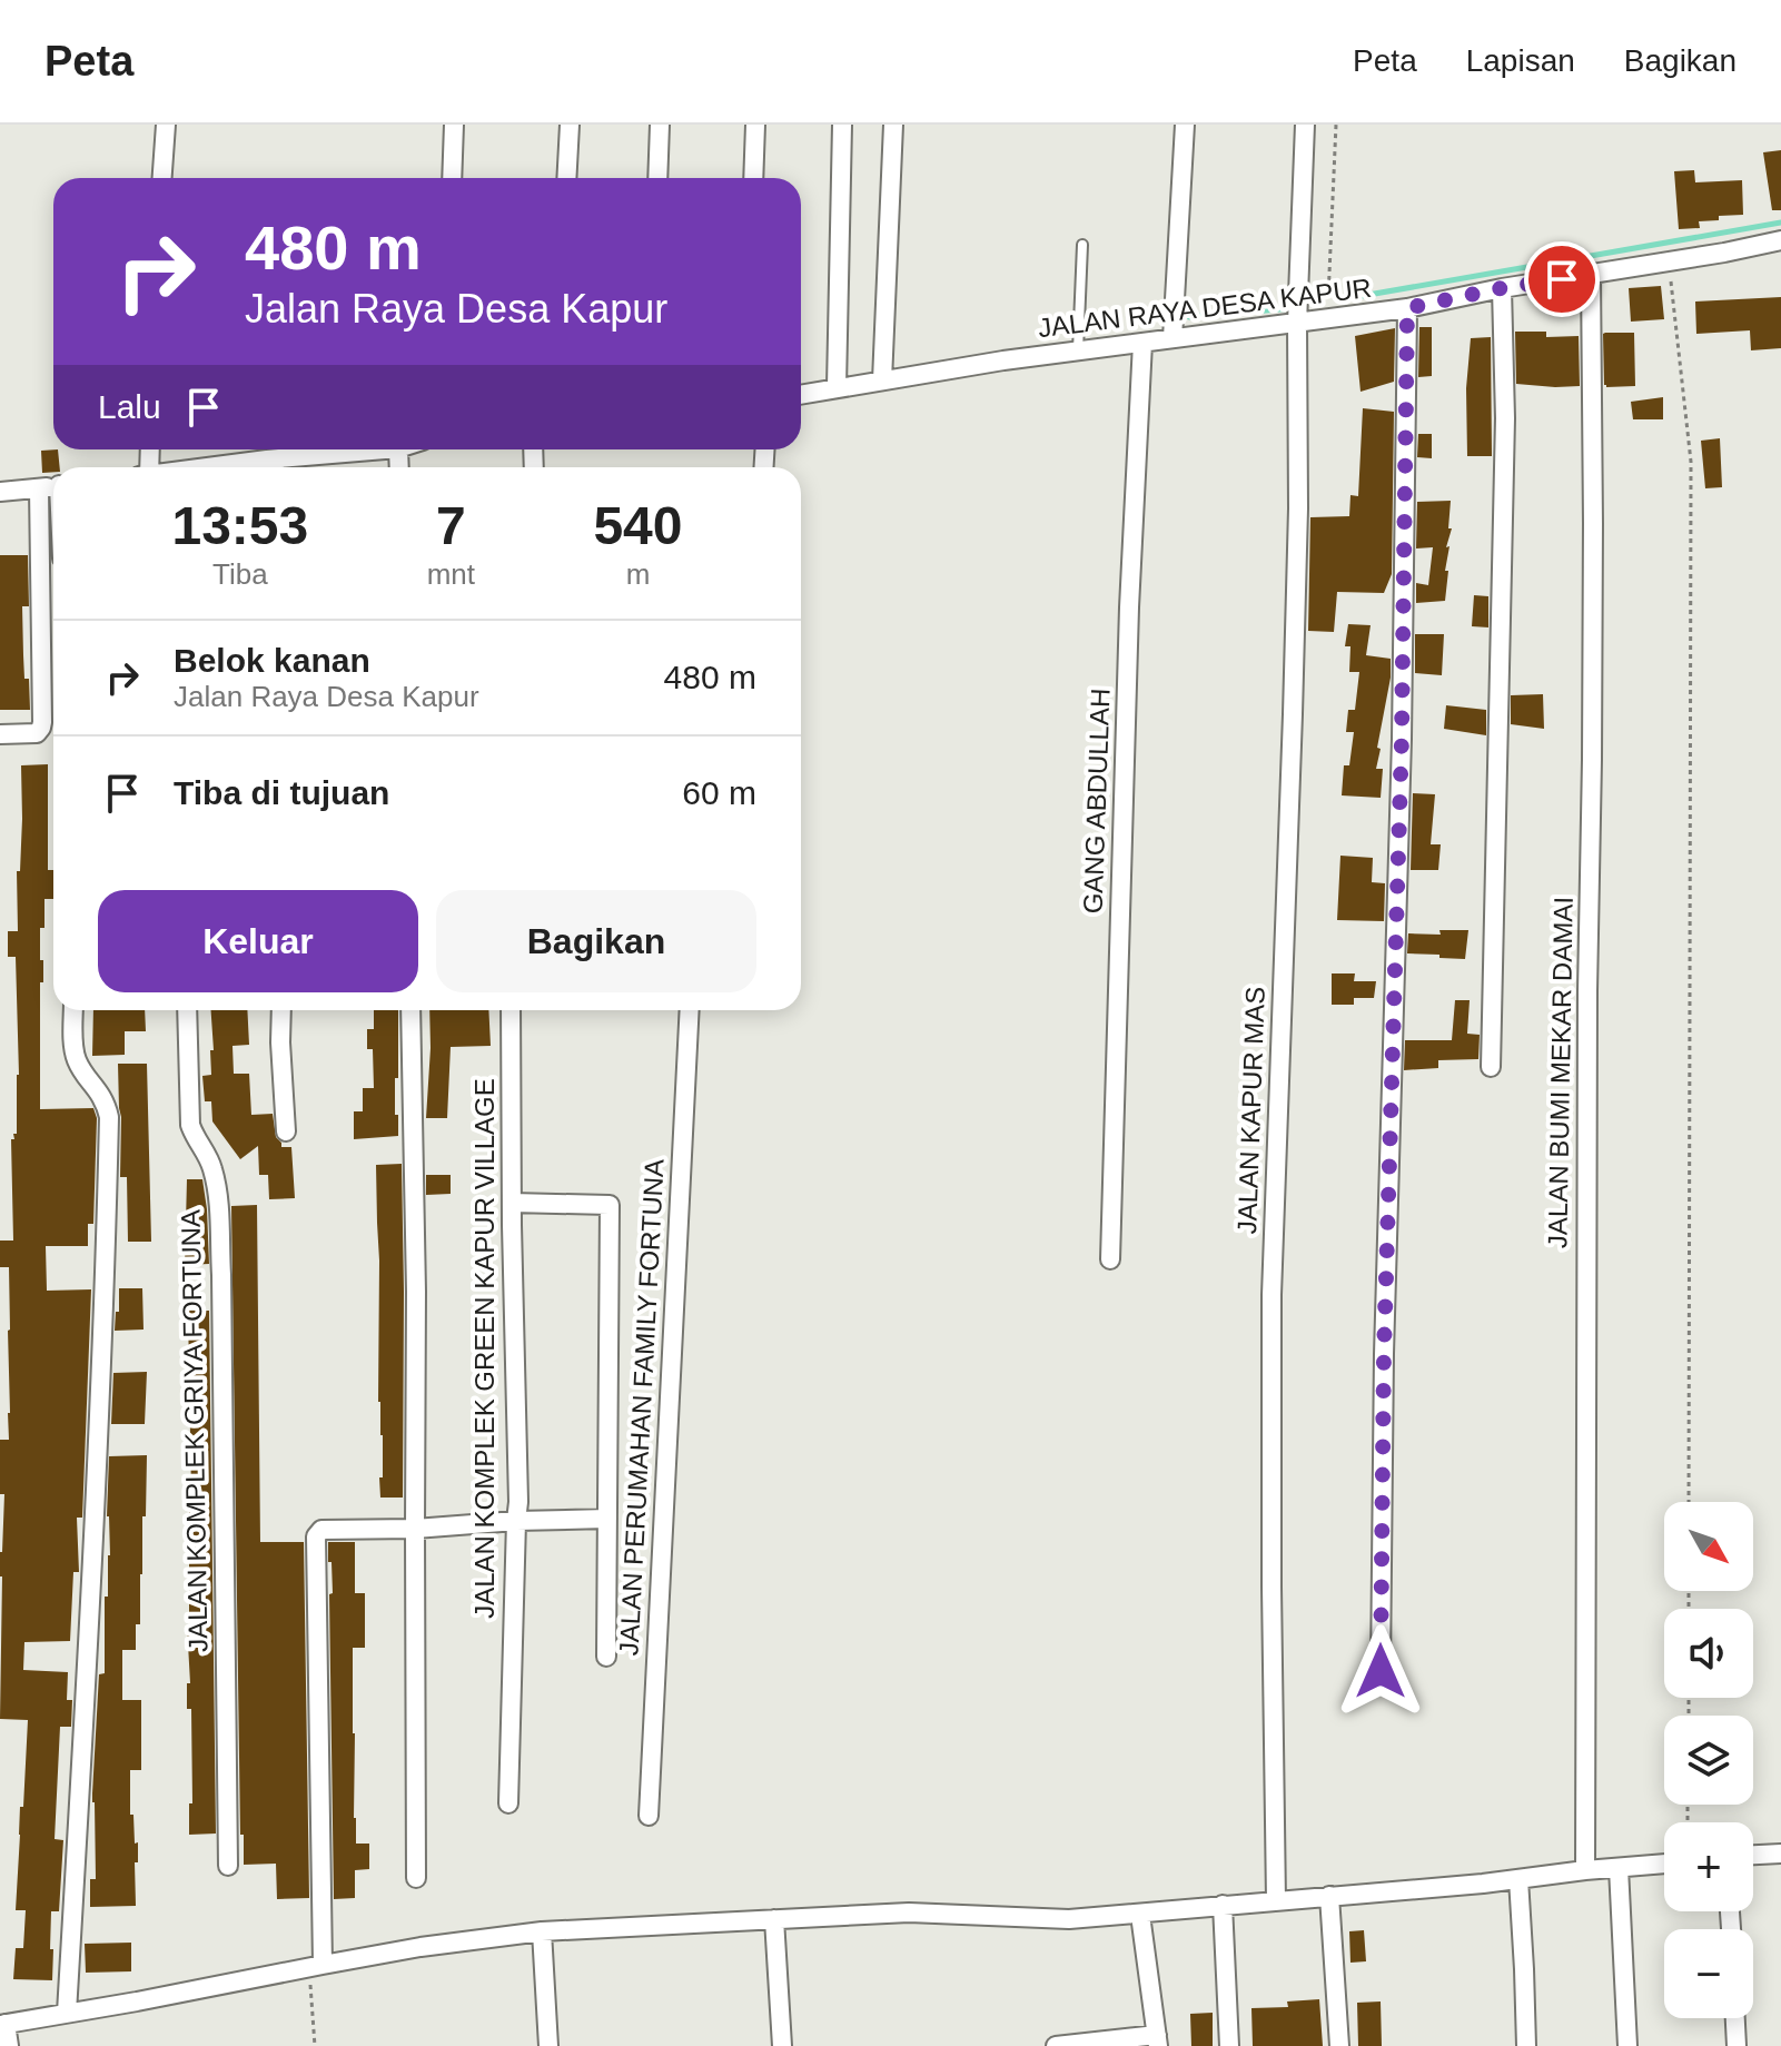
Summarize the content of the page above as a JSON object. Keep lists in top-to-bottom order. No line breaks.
{"streets":{"street":["JALAN RAYA DESA KAPUR","GANG ABDULLAH","JALAN BUMI MEKAR DAMAI","JALAN KAPUR MAS","JALAN KOMPLEK GREEN KAPUR VILLAGE","JALAN PERUMAHAN FAMILY FORTUNA","JALAN KOMPLEK GRIYA FORTUNA"]},"crossings":[["JALAN RAYA DESA KAPUR","GANG ABDULLAH"],["JALAN RAYA DESA KAPUR","JALAN BUMI MEKAR DAMAI"],["JALAN RAYA DESA KAPUR","JALAN KAPUR MAS"]],"north":"bottom right","page":{"header":"Peta","nav":["Peta","Lapisan","Bagikan"],"turn":["480 m","Jalan Raya Desa Kapur"],"then":"Lalu","eta":["13:53","Tiba","7","mnt","540","m"],"list":[{"name":"Belok kanan","note":"Jalan Raya Desa Kapur","value":"480 m"},{"name":"Tiba di tujuan","value":"60 m"}],"buttons":["Keluar","Bagikan"],"map_buttons":["+","−"]}}
